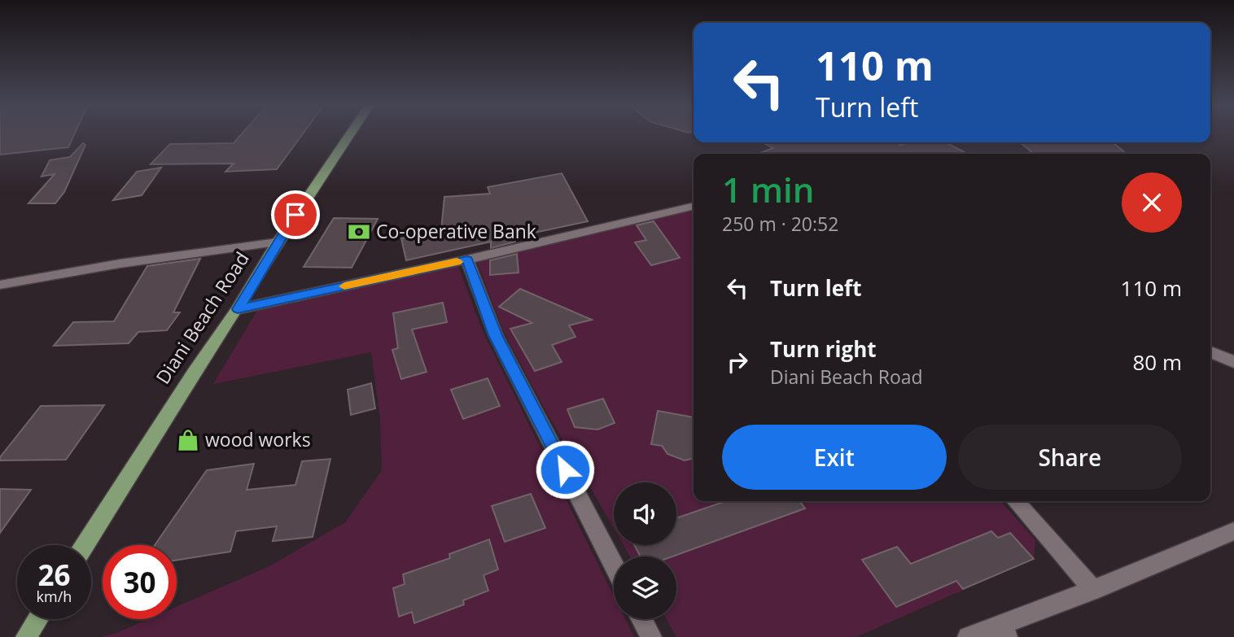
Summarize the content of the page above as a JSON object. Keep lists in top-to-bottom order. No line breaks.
{"streets":{"main road":["Diani Beach Road"]},"places":{"bank":["Co-operative Bank"],"shop":["wood works"]},"page":{"turn":["110 m","Turn left"],"heading":["1 min","250 m · 20:52"],"list":[{"name":"Turn left","value":"110 m"},{"name":"Turn right","note":"Diani Beach Road","value":"80 m"}],"buttons":["Exit","Share"],"speed":"26 km/h","limit":"30"}}
